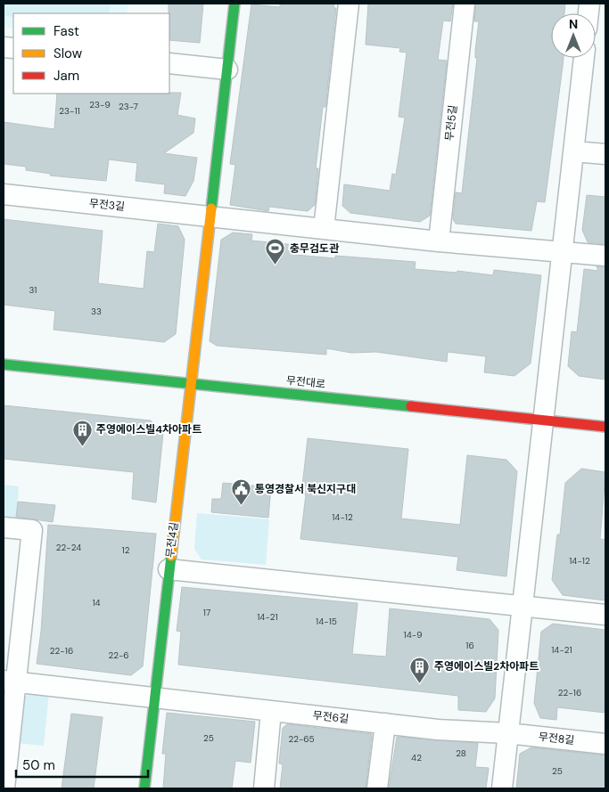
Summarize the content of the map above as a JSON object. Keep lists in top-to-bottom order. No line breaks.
{"streets":{"street":["무전5길","무전3길","무전대로","무전4길","무전6길","무전8길"]},"crossings":[["무전대로","무전4길"],["무전4길","무전6길"],["무전6길","무전8길"]],"places":{"sports":["충무검도관"],"building":["주영에이스빌4차아파트","주영에이스빌2차아파트"],"public building":["통영경찰서 북신지구대"]},"house_numbers":["23-9","23-7","23-11","31","33","14-12","22-24","12","14-12","14","17","14-21","14-15","14-9","16","14-21","22-16","22-6","22-16","25","22-65","28","42","25"],"legend":["Fast","Slow","Jam"],"scale_bar":"50 m","north":"top"}
